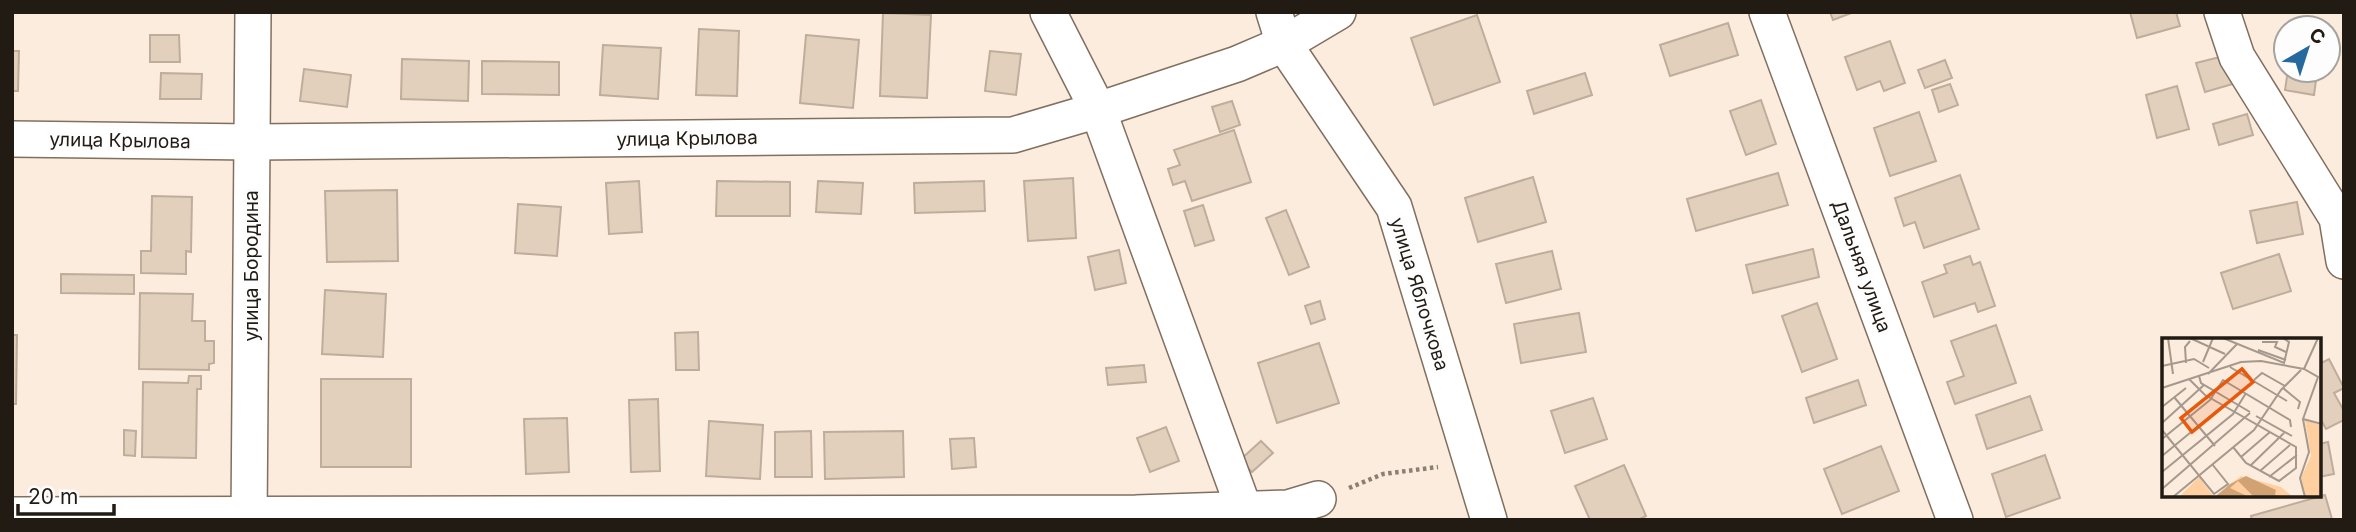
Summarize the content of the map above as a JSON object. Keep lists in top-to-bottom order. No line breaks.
{"streets":{"street":["улица Крылова","улица Бородина","Дальняя улица","улица Яблочкова"]},"crossings":[["улица Крылова","улица Бородина"],["улица Крылова","улица Яблочкова"]],"scale_bar":"20 m","north":"top right"}
